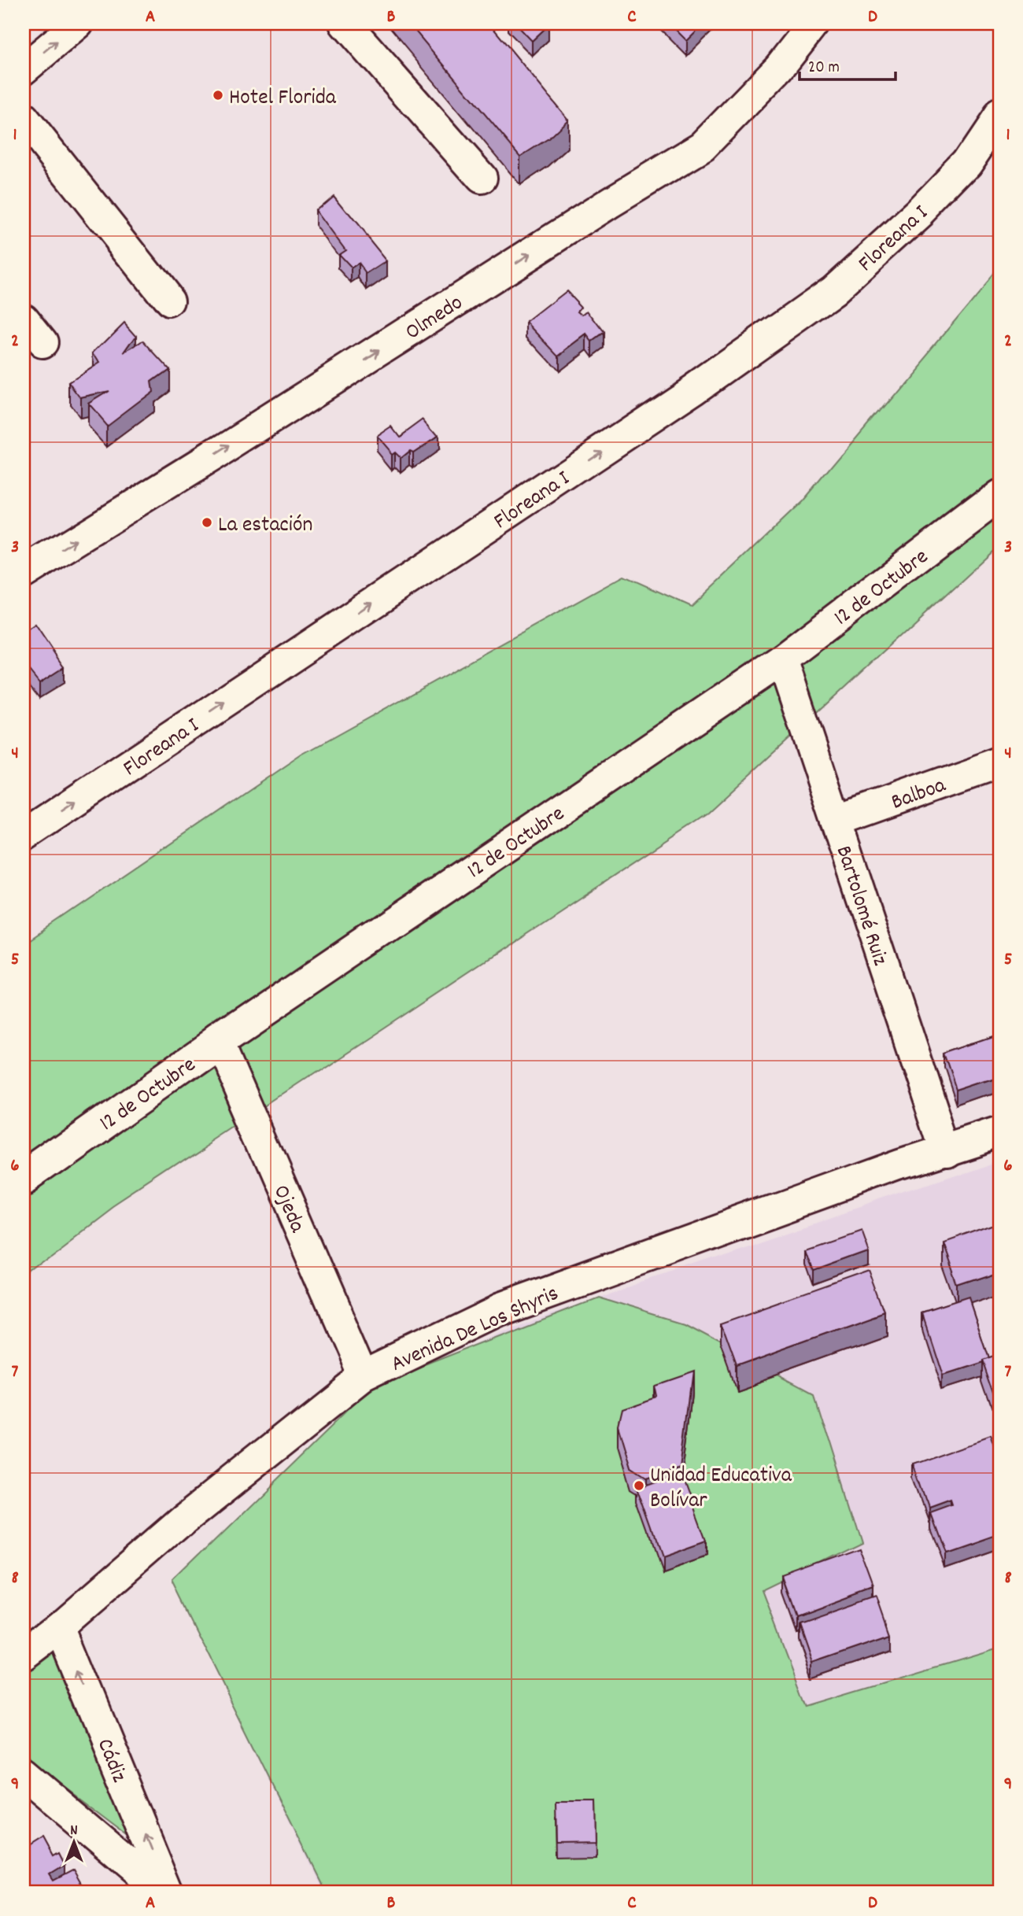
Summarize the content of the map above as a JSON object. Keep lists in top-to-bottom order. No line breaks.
{"streets":{"street":["Floreana I","Olmedo","12 de Octubre","Balboa","Bartolomé Ruiz","Ojeda","Avenida De Los Shyris","Cádiz"]},"crossings":[["12 de Octubre","Bartolomé Ruiz"],["12 de Octubre","Ojeda"],["Balboa","Bartolomé Ruiz"],["Bartolomé Ruiz","Avenida De Los Shyris"],["Ojeda","Avenida De Los Shyris"],["Avenida De Los Shyris","Cádiz"]],"one_way":["Floreana I","Olmedo","Cádiz"],"places":["Hotel Florida","La estación","Unidad Educativa Bolívar"],"scale_bar":"20 m","north":"top","grid":{"columns":["A","B","C","D"],"rows":["1","2","3","4","5","6","7","8","9"]}}
